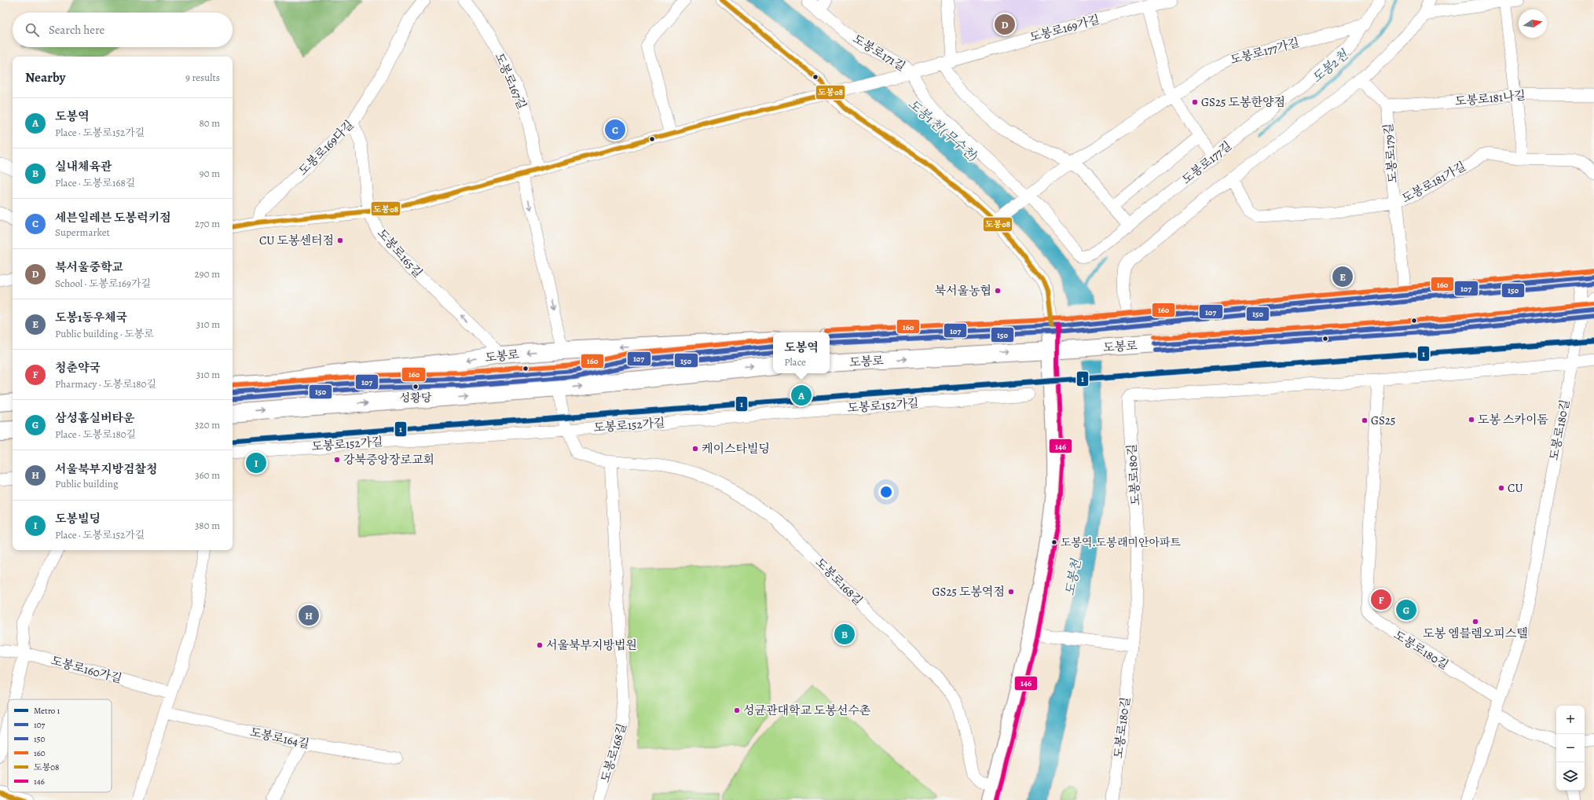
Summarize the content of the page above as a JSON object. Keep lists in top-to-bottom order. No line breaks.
{"streets":{"main road":["도봉로"],"street":["도봉로169가길","도봉로177가길","도봉로171길","도봉로167길","도봉로181나길","도봉로169다길","도봉로179길","도봉로177길","도봉로181가길","도봉로165길","도봉로152가길","도봉로180길","도봉로168길","도봉로160가길","도봉로164길"]},"crossings":[["도봉로169가길","도봉로171길"],["도봉로169가길","도봉로167길"],["도봉로169가길","도봉로169다길"],["도봉로169가길","도봉로165길"],["도봉로177가길","도봉로177길"],["도봉로181나길","도봉로179길"],["도봉로169다길","도봉로165길"],["도봉로179길","도봉로181가길"],["도봉로165길","도봉로"],["도봉로","도봉로180길"],["도봉로152가길","도봉로168길"]],"one_way":["도봉로165길"],"water":["도봉2천","도봉1천 (무수천)","도봉천"],"places":["GS25 도봉한양점","CU 도봉센터점","북서울농협","성황당","도봉 스카이돔","GS25","케이스타빌딩","강북중앙장로교회","CU","도봉역.도봉래미안아파트","GS25 도봉역점","도봉 엠블렘오피스텔","서울북부지방법원","성균관대학교 도봉선수촌"],"lines":["transit line 도봉08","transit line 160","transit line 107","transit line 150","transit line 146","metro line 1"],"legend":["Metro 1","107","150","160","도봉08","146"],"north":"right","page":{"pins":["D","C","E","A","I","F","G","H","B"],"search":"Search here","heading":["Nearby","9 results"],"list":[{"mark":"A","name":"도봉역","note":"Place · 도봉로152가길","value":"80 m"},{"mark":"B","name":"실내체육관","note":"Place · 도봉로168길","value":"90 m"},{"mark":"C","name":"세븐일레븐 도봉럭키점","note":"Supermarket","value":"270 m"},{"mark":"D","name":"북서울중학교","note":"School · 도봉로169가길","value":"290 m"},{"mark":"E","name":"도봉1동우체국","note":"Public building · 도봉로","value":"310 m"},{"mark":"F","name":"청춘약국","note":"Pharmacy · 도봉로180길","value":"310 m"},{"mark":"G","name":"삼성홈실버타운","note":"Place · 도봉로180길","value":"320 m"},{"mark":"H","name":"서울북부지방검찰청","note":"Public building","value":"360 m"},{"mark":"I","name":"도봉빌딩","note":"Place · 도봉로152가길","value":"380 m"}],"popup":["도봉역","Place"],"map_buttons":["+","−"]}}
